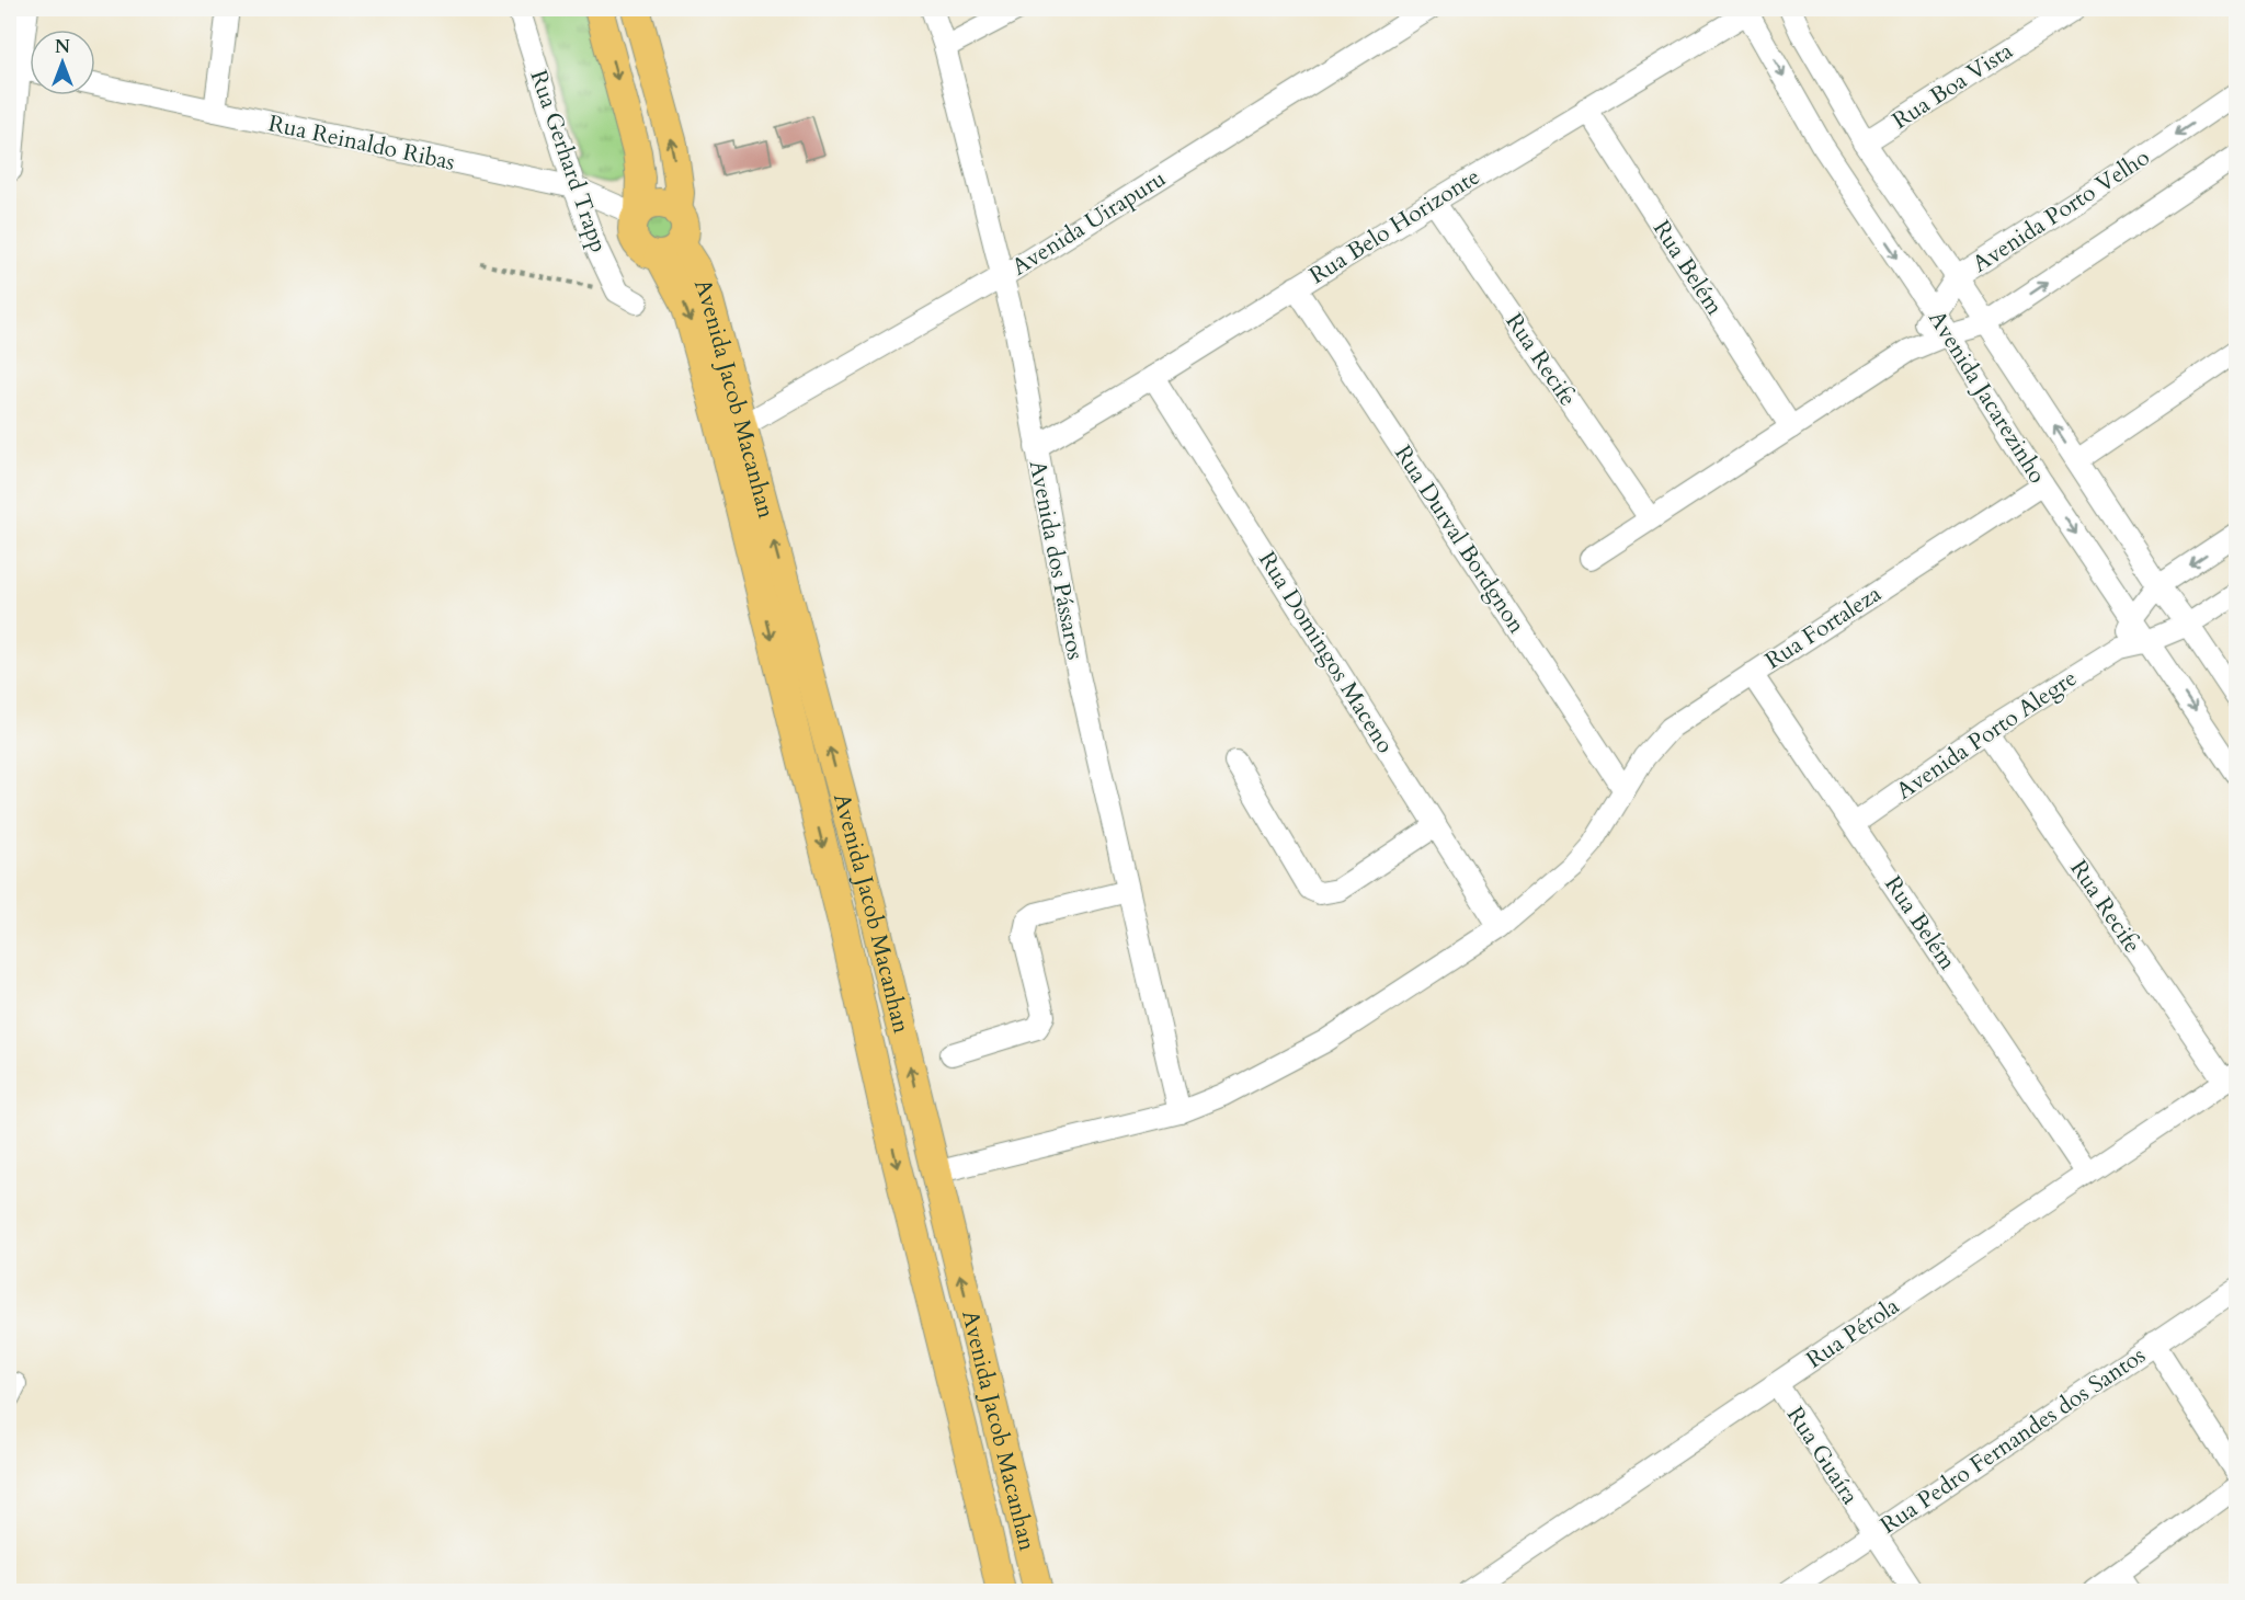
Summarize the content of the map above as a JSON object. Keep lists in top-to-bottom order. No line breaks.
{"streets":{"main road":["Avenida Jacob Macanhan"],"street":["Rua Boa Vista","Rua Reinaldo Ribas","Rua Gerhard Trapp","Avenida Porto Velho","Avenida Uirapuru","Rua Belo Horizonte","Rua Belém","Rua Recife","Avenida Jacarezinho","Rua Durval Bordgnon","Avenida dos Pássaros","Rua Fortaleza","Rua Domingos Maceno","Avenida Porto Alegre","Rua Pérola","Rua Pedro Fernandes dos Santos","Rua Guaíra"]},"crossings":[["Rua Boa Vista","Avenida Jacarezinho"],["Rua Reinaldo Ribas","Rua Gerhard Trapp"],["Rua Reinaldo Ribas","Avenida Jacob Macanhan"],["Avenida Porto Velho","Rua Belém"],["Avenida Porto Velho","Rua Recife"],["Avenida Porto Velho","Avenida Jacarezinho"],["Avenida Uirapuru","Avenida Jacob Macanhan"],["Avenida Uirapuru","Avenida dos Pássaros"],["Rua Belo Horizonte","Rua Belém"],["Rua Belo Horizonte","Rua Recife"],["Rua Belo Horizonte","Avenida Jacarezinho"],["Rua Belo Horizonte","Rua Durval Bordgnon"],["Rua Belo Horizonte","Avenida dos Pássaros"],["Rua Belo Horizonte","Rua Domingos Maceno"],["Rua Belém","Rua Fortaleza"],["Rua Belém","Avenida Porto Alegre"],["Rua Belém","Rua Pérola"],["Rua Recife","Avenida Porto Alegre"],["Rua Recife","Rua Pérola"],["Avenida Jacarezinho","Rua Fortaleza"],["Avenida Jacarezinho","Avenida Porto Alegre"],["Avenida Jacob Macanhan","Rua Fortaleza"],["Rua Durval Bordgnon","Rua Fortaleza"],["Avenida dos Pássaros","Rua Fortaleza"],["Rua Fortaleza","Rua Domingos Maceno"],["Rua Pérola","Rua Guaíra"],["Rua Pedro Fernandes dos Santos","Rua Guaíra"]],"north":"top"}
